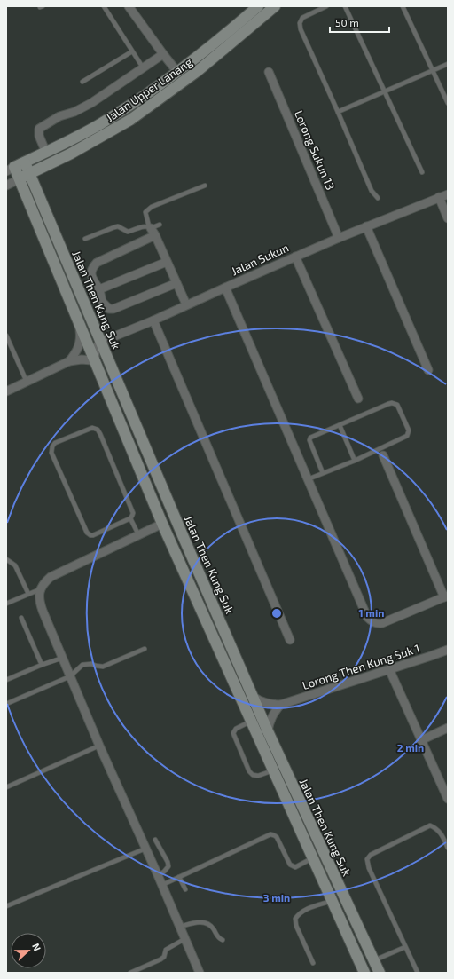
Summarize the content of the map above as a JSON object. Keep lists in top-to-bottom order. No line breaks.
{"streets":{"street":["Jalan Upper Lanang","Lorong Sukun 13","Jalan Sukun","Jalan Then Kung Suk","Lorong Then Kung Suk 1"]},"crossings":[["Jalan Upper Lanang","Jalan Then Kung Suk"],["Lorong Sukun 13","Jalan Sukun"],["Jalan Sukun","Jalan Then Kung Suk"]],"scale_bar":"50 m","north":"right","rings":["1 min","2 min","3 min"]}
